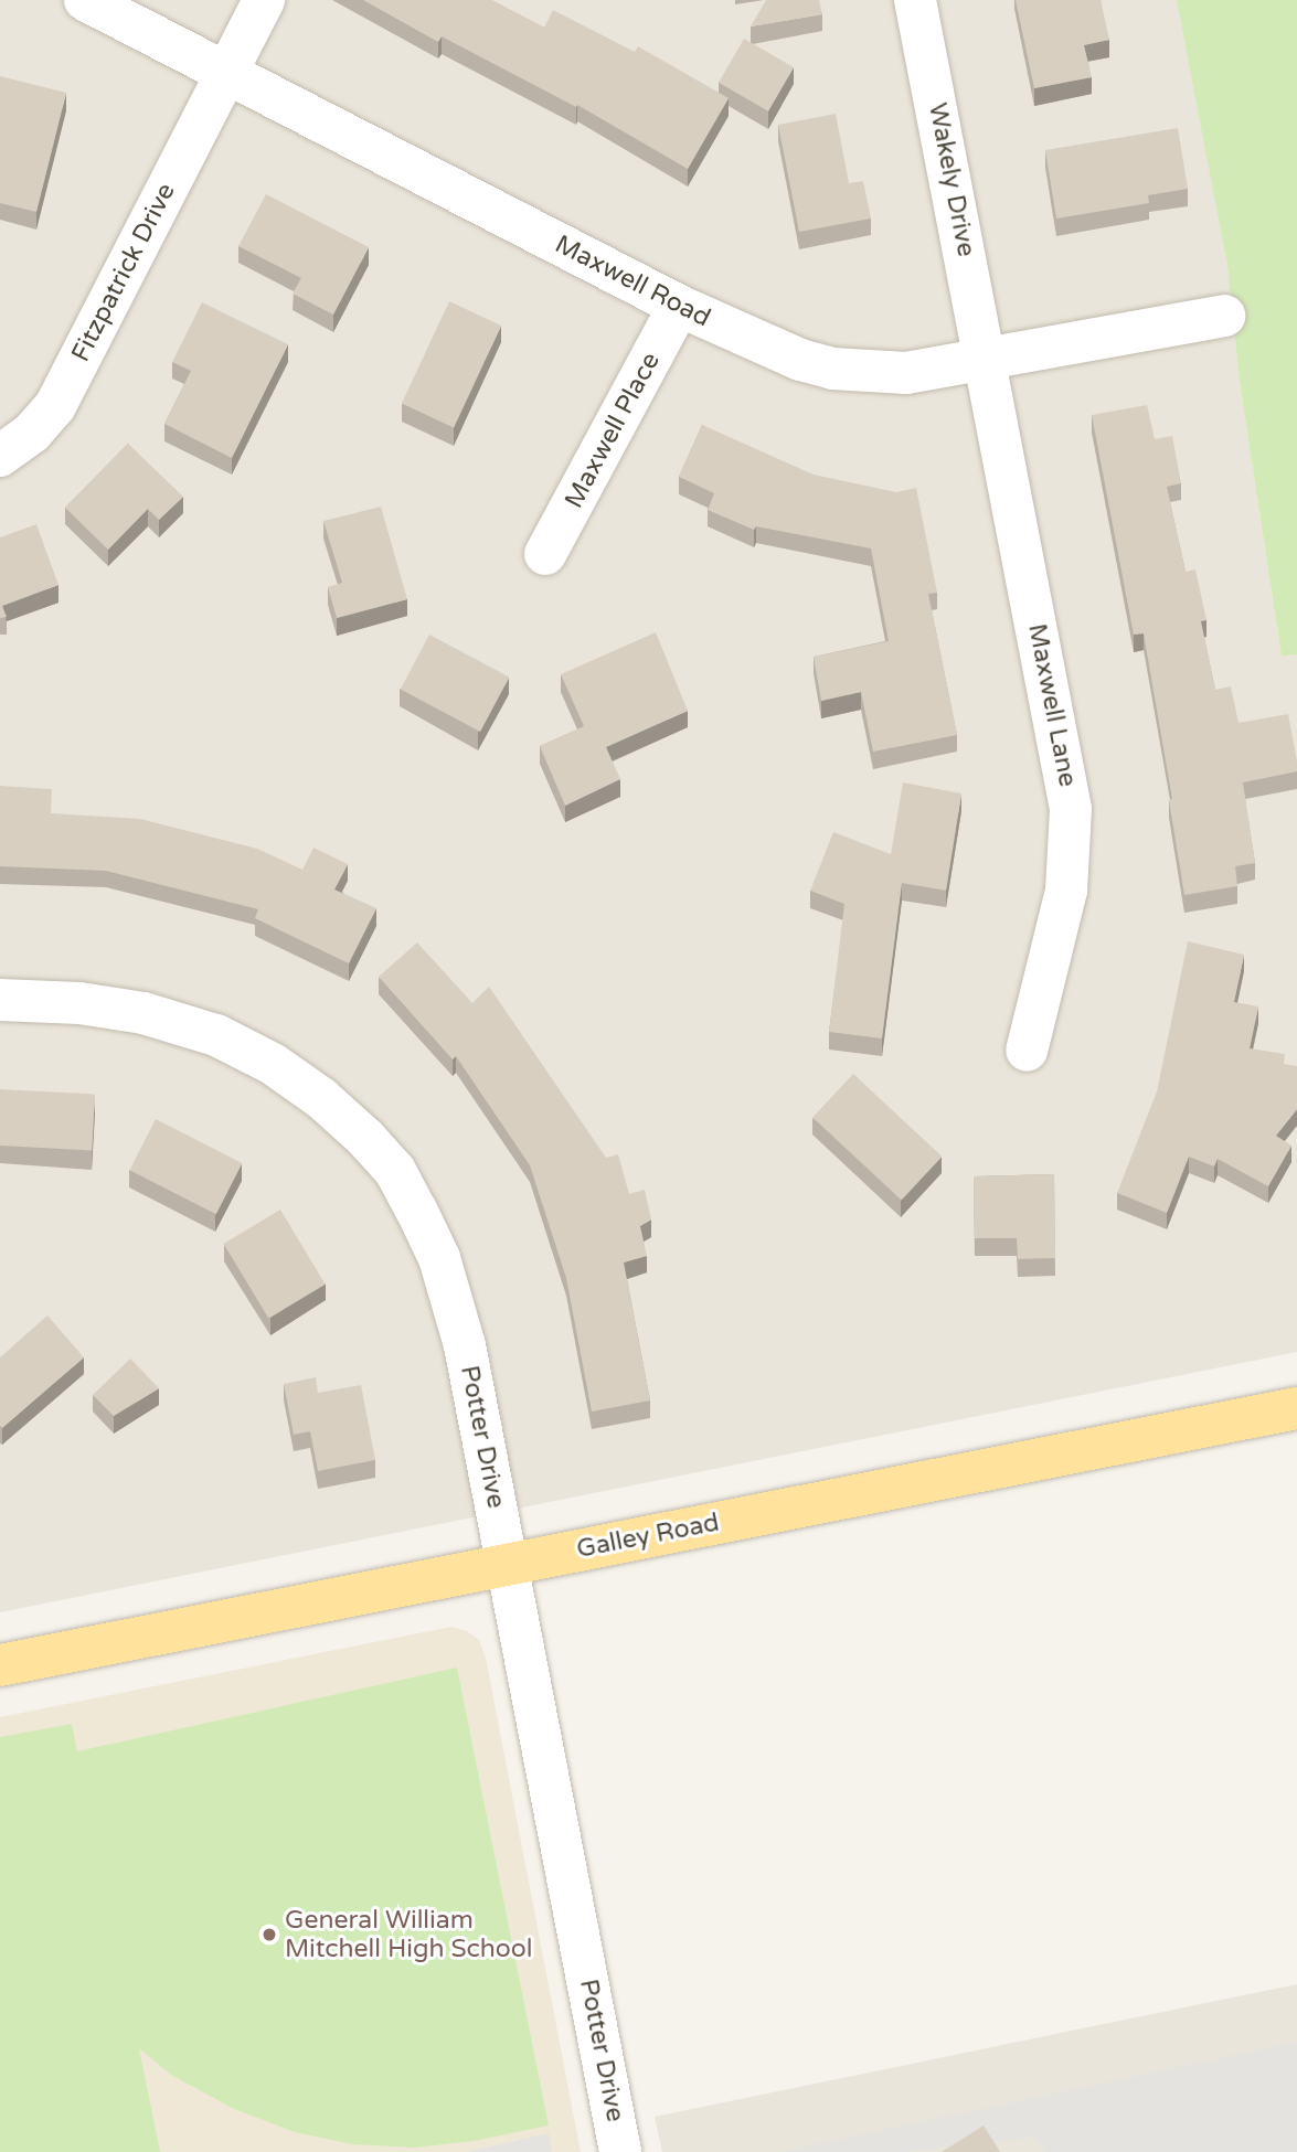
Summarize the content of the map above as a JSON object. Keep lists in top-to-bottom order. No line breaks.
{"streets":{"main road":["Galley Road"],"street":["Wakely Drive","Fitzpatrick Drive","Maxwell Road","Maxwell Place","Maxwell Lane","Potter Drive"]},"crossings":[["Wakely Drive","Maxwell Road"],["Wakely Drive","Maxwell Lane"],["Fitzpatrick Drive","Maxwell Road"],["Maxwell Road","Maxwell Place"],["Maxwell Road","Maxwell Lane"],["Potter Drive","Galley Road"]],"places":["General William Mitchell High School"]}
